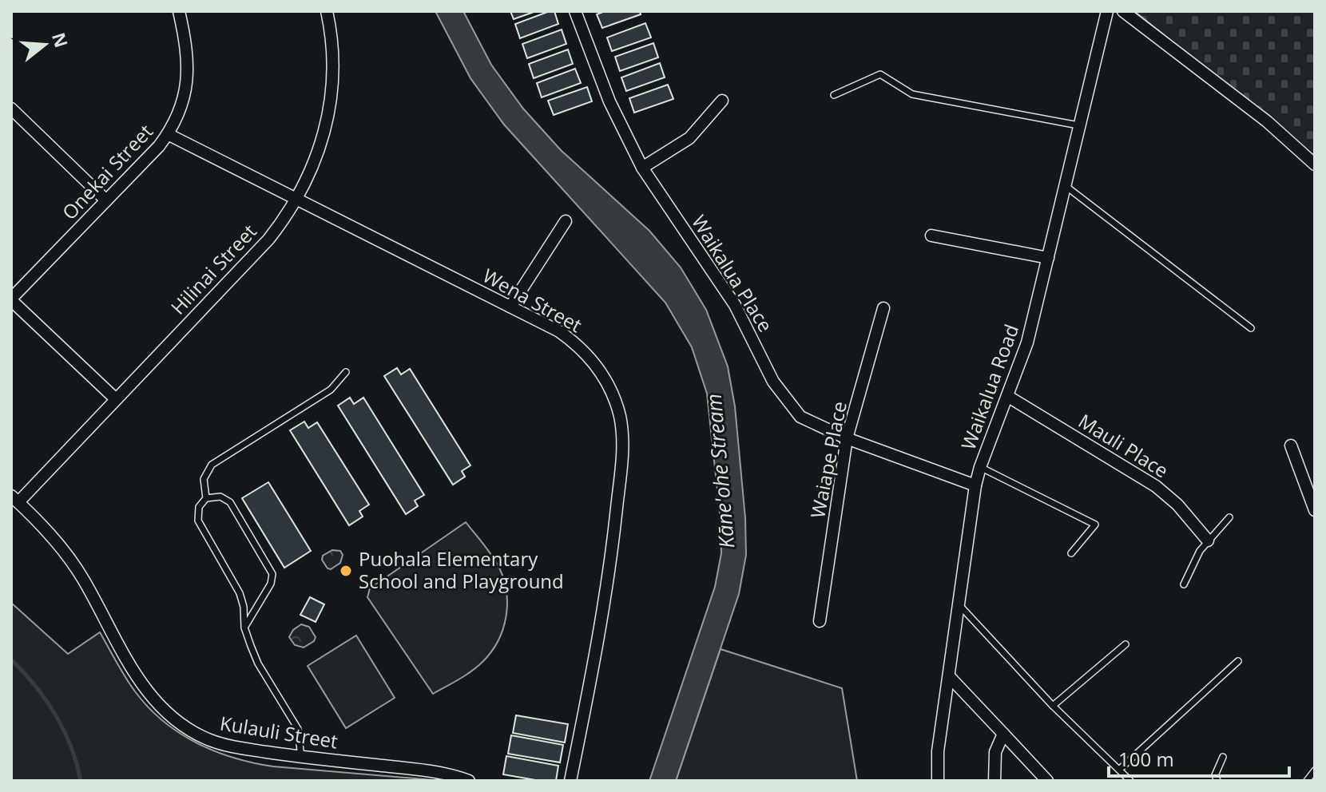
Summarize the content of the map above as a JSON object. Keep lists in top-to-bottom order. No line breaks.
{"streets":{"street":["Onekai Street","Hilinai Street","Waikalua Place","Wena Street","Waikalua Road","Mauli Place","Waiape Place","Kulauli Street"]},"crossings":[["Onekai Street","Wena Street"],["Hilinai Street","Wena Street"],["Hilinai Street","Kulauli Street"],["Waikalua Place","Waikalua Road"],["Waikalua Place","Waiape Place"],["Waikalua Road","Mauli Place"]],"water":["Kāne'ohe Stream"],"places":["Puohala Elementary School and Playground"],"scale_bar":"100 m","north":"right"}
